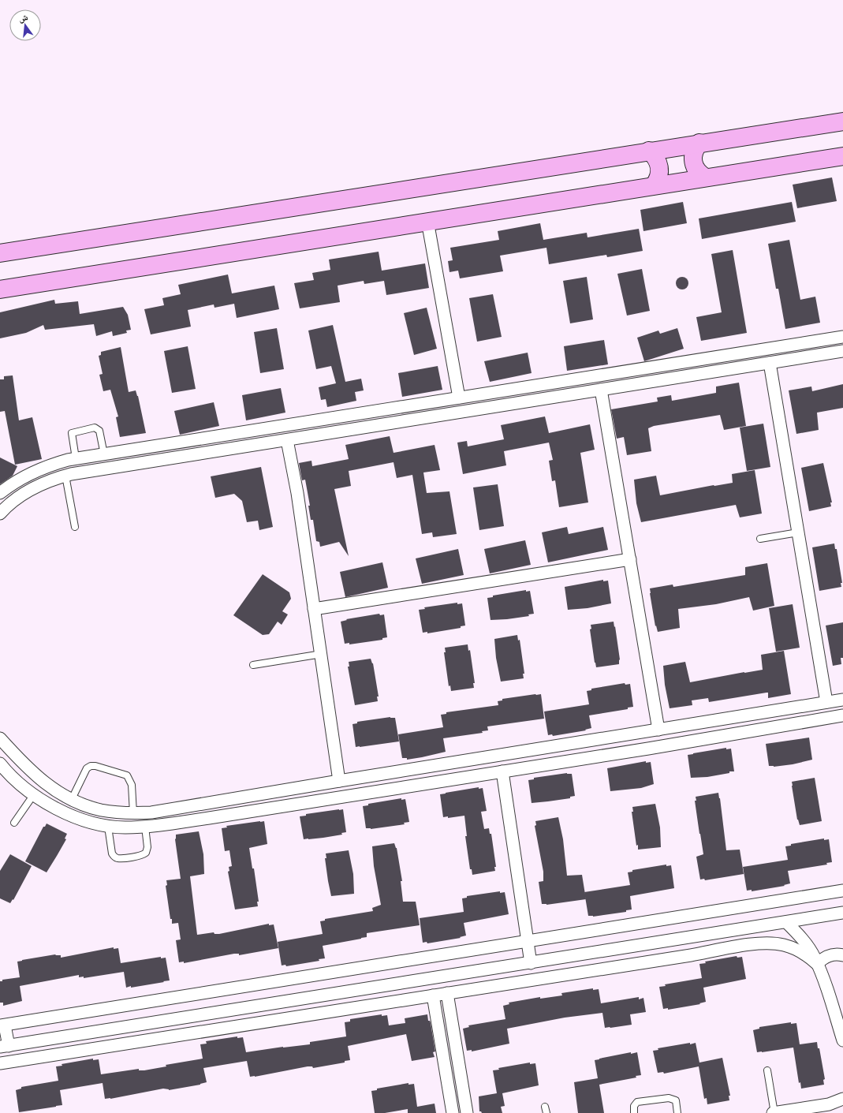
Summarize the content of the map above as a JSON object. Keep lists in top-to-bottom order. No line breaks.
{"north":"top"}
